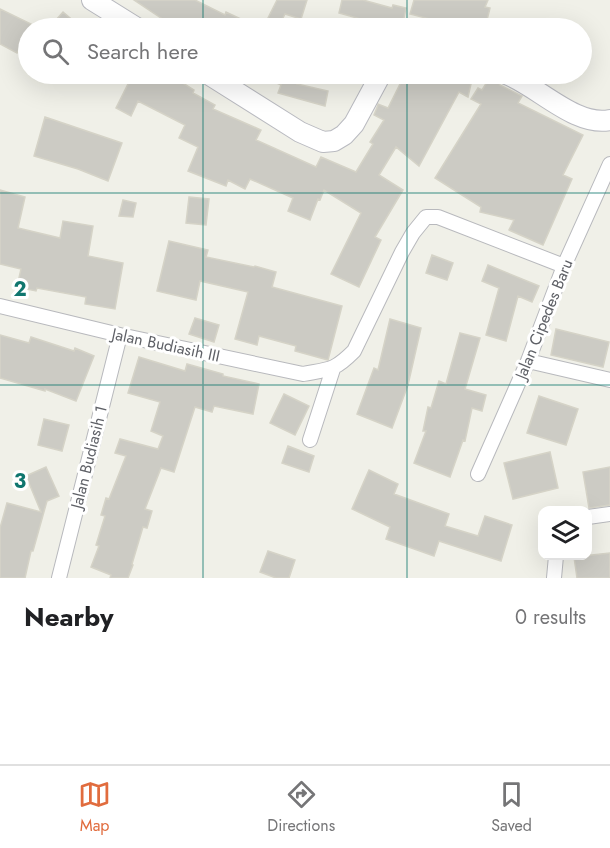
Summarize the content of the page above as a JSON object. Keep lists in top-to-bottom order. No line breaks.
{"streets":{"street":["Jalan Cipedes Baru","Jalan Budiasih III","Jalan Budiasih 1"]},"crossings":[["Jalan Budiasih III","Jalan Budiasih 1"]],"page":{"search":"Search here","heading":["Nearby","0 results"],"nav":["Map","Directions","Saved"]},"grid":{"rows":["2","3"]}}
